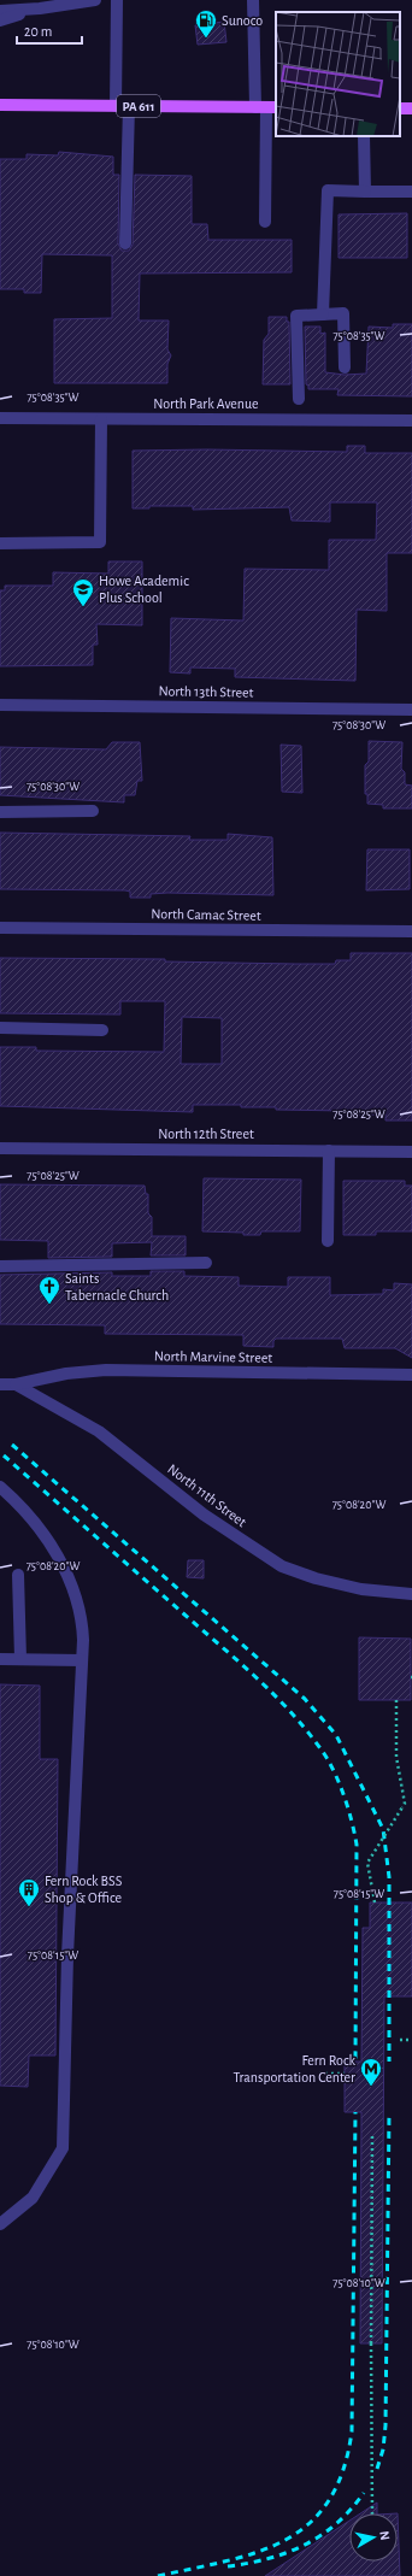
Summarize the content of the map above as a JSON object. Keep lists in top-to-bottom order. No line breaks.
{"streets":{"main road":["PA 611"],"street":["North Park Avenue","North 13th Street","North Camac Street","North 12th Street","North Marvine Street","North 11th Street"]},"crossings":[["North Marvine Street","North 11th Street"]],"places":{"fuel station":["Sunoco"],"school or university":["Howe Academic Plus School"],"church":["Saints Tabernacle Church"],"building":["Fern Rock BSS Shop & Office"],"metro station":["Fern Rock Transportation Center"]},"scale_bar":"20 m","north":"right","coordinates":["75°08'35\"W","75°08'30\"W","75°08'25\"W","75°08'20\"W","75°08'15\"W","75°08'10\"W"]}
